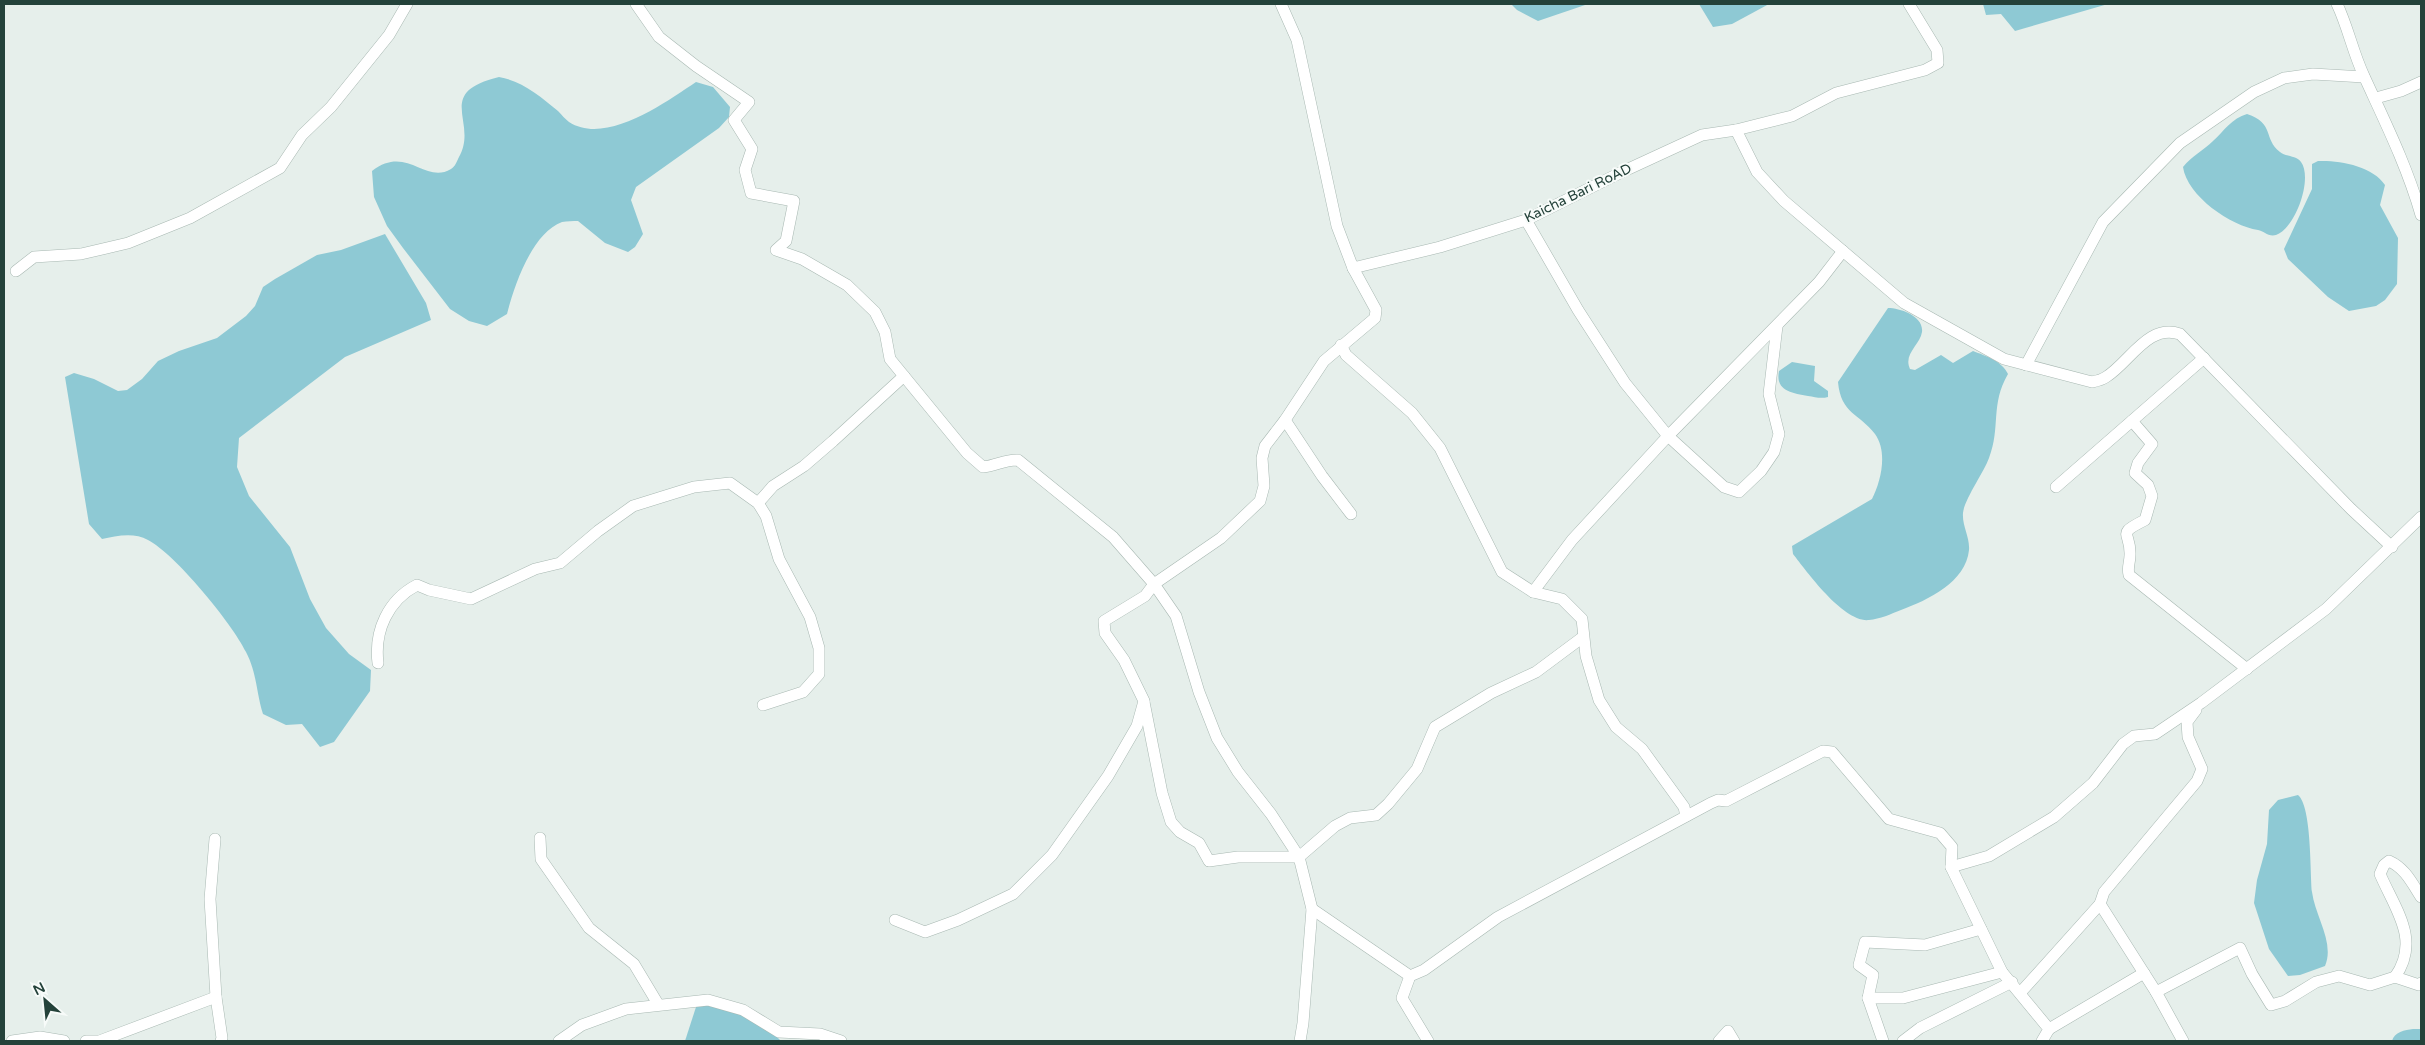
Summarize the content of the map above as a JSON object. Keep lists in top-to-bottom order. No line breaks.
{"streets":{"street":["Kaicha Bari RoAD"]},"north":"top left"}
